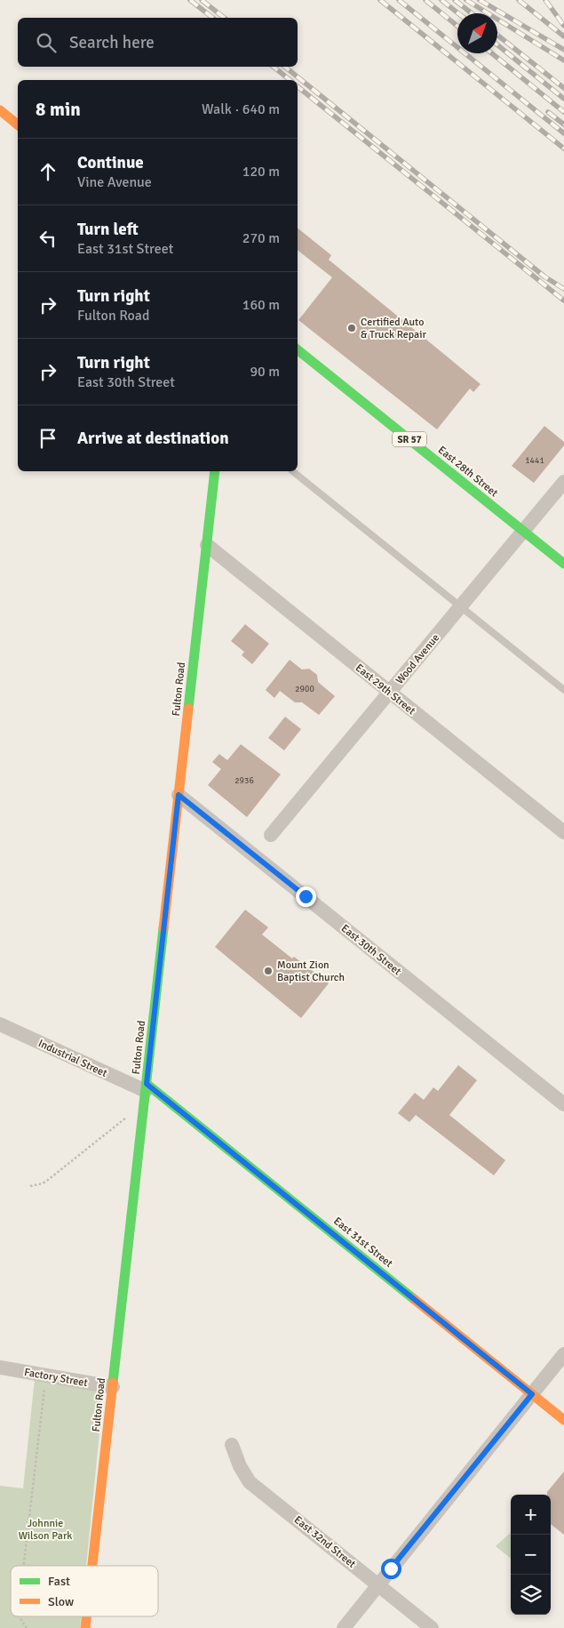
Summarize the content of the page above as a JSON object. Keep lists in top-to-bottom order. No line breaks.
{"streets":{"street":["SR 57","East 28th Street","Wood Avenue","Fulton Road","East 29th Street","East 30th Street","Industrial Street","East 31st Street","Factory Street","East 32nd Street"]},"crossings":[["East 28th Street","Wood Avenue"],["Wood Avenue","East 29th Street"],["Fulton Road","East 29th Street"],["Fulton Road","East 30th Street"],["Fulton Road","Industrial Street"],["Fulton Road","East 31st Street"],["Fulton Road","Factory Street"],["Industrial Street","East 31st Street"]],"parks":["Johnnie Wilson Park"],"places":["Certified Auto & Truck Repair","Mount Zion Baptist Church"],"house_numbers":["1441","2900","2936"],"legend":["Fast","Slow"],"north":"top right","page":{"search":"Search here","heading":["8 min","Walk · 640 m"],"list":[["Continue","Vine Avenue","120 m"],["Turn left","East 31st Street","270 m"],["Turn right","Fulton Road","160 m"],["Turn right","East 30th Street","90 m"],"Arrive at destination"],"map_buttons":["+","−"]}}
